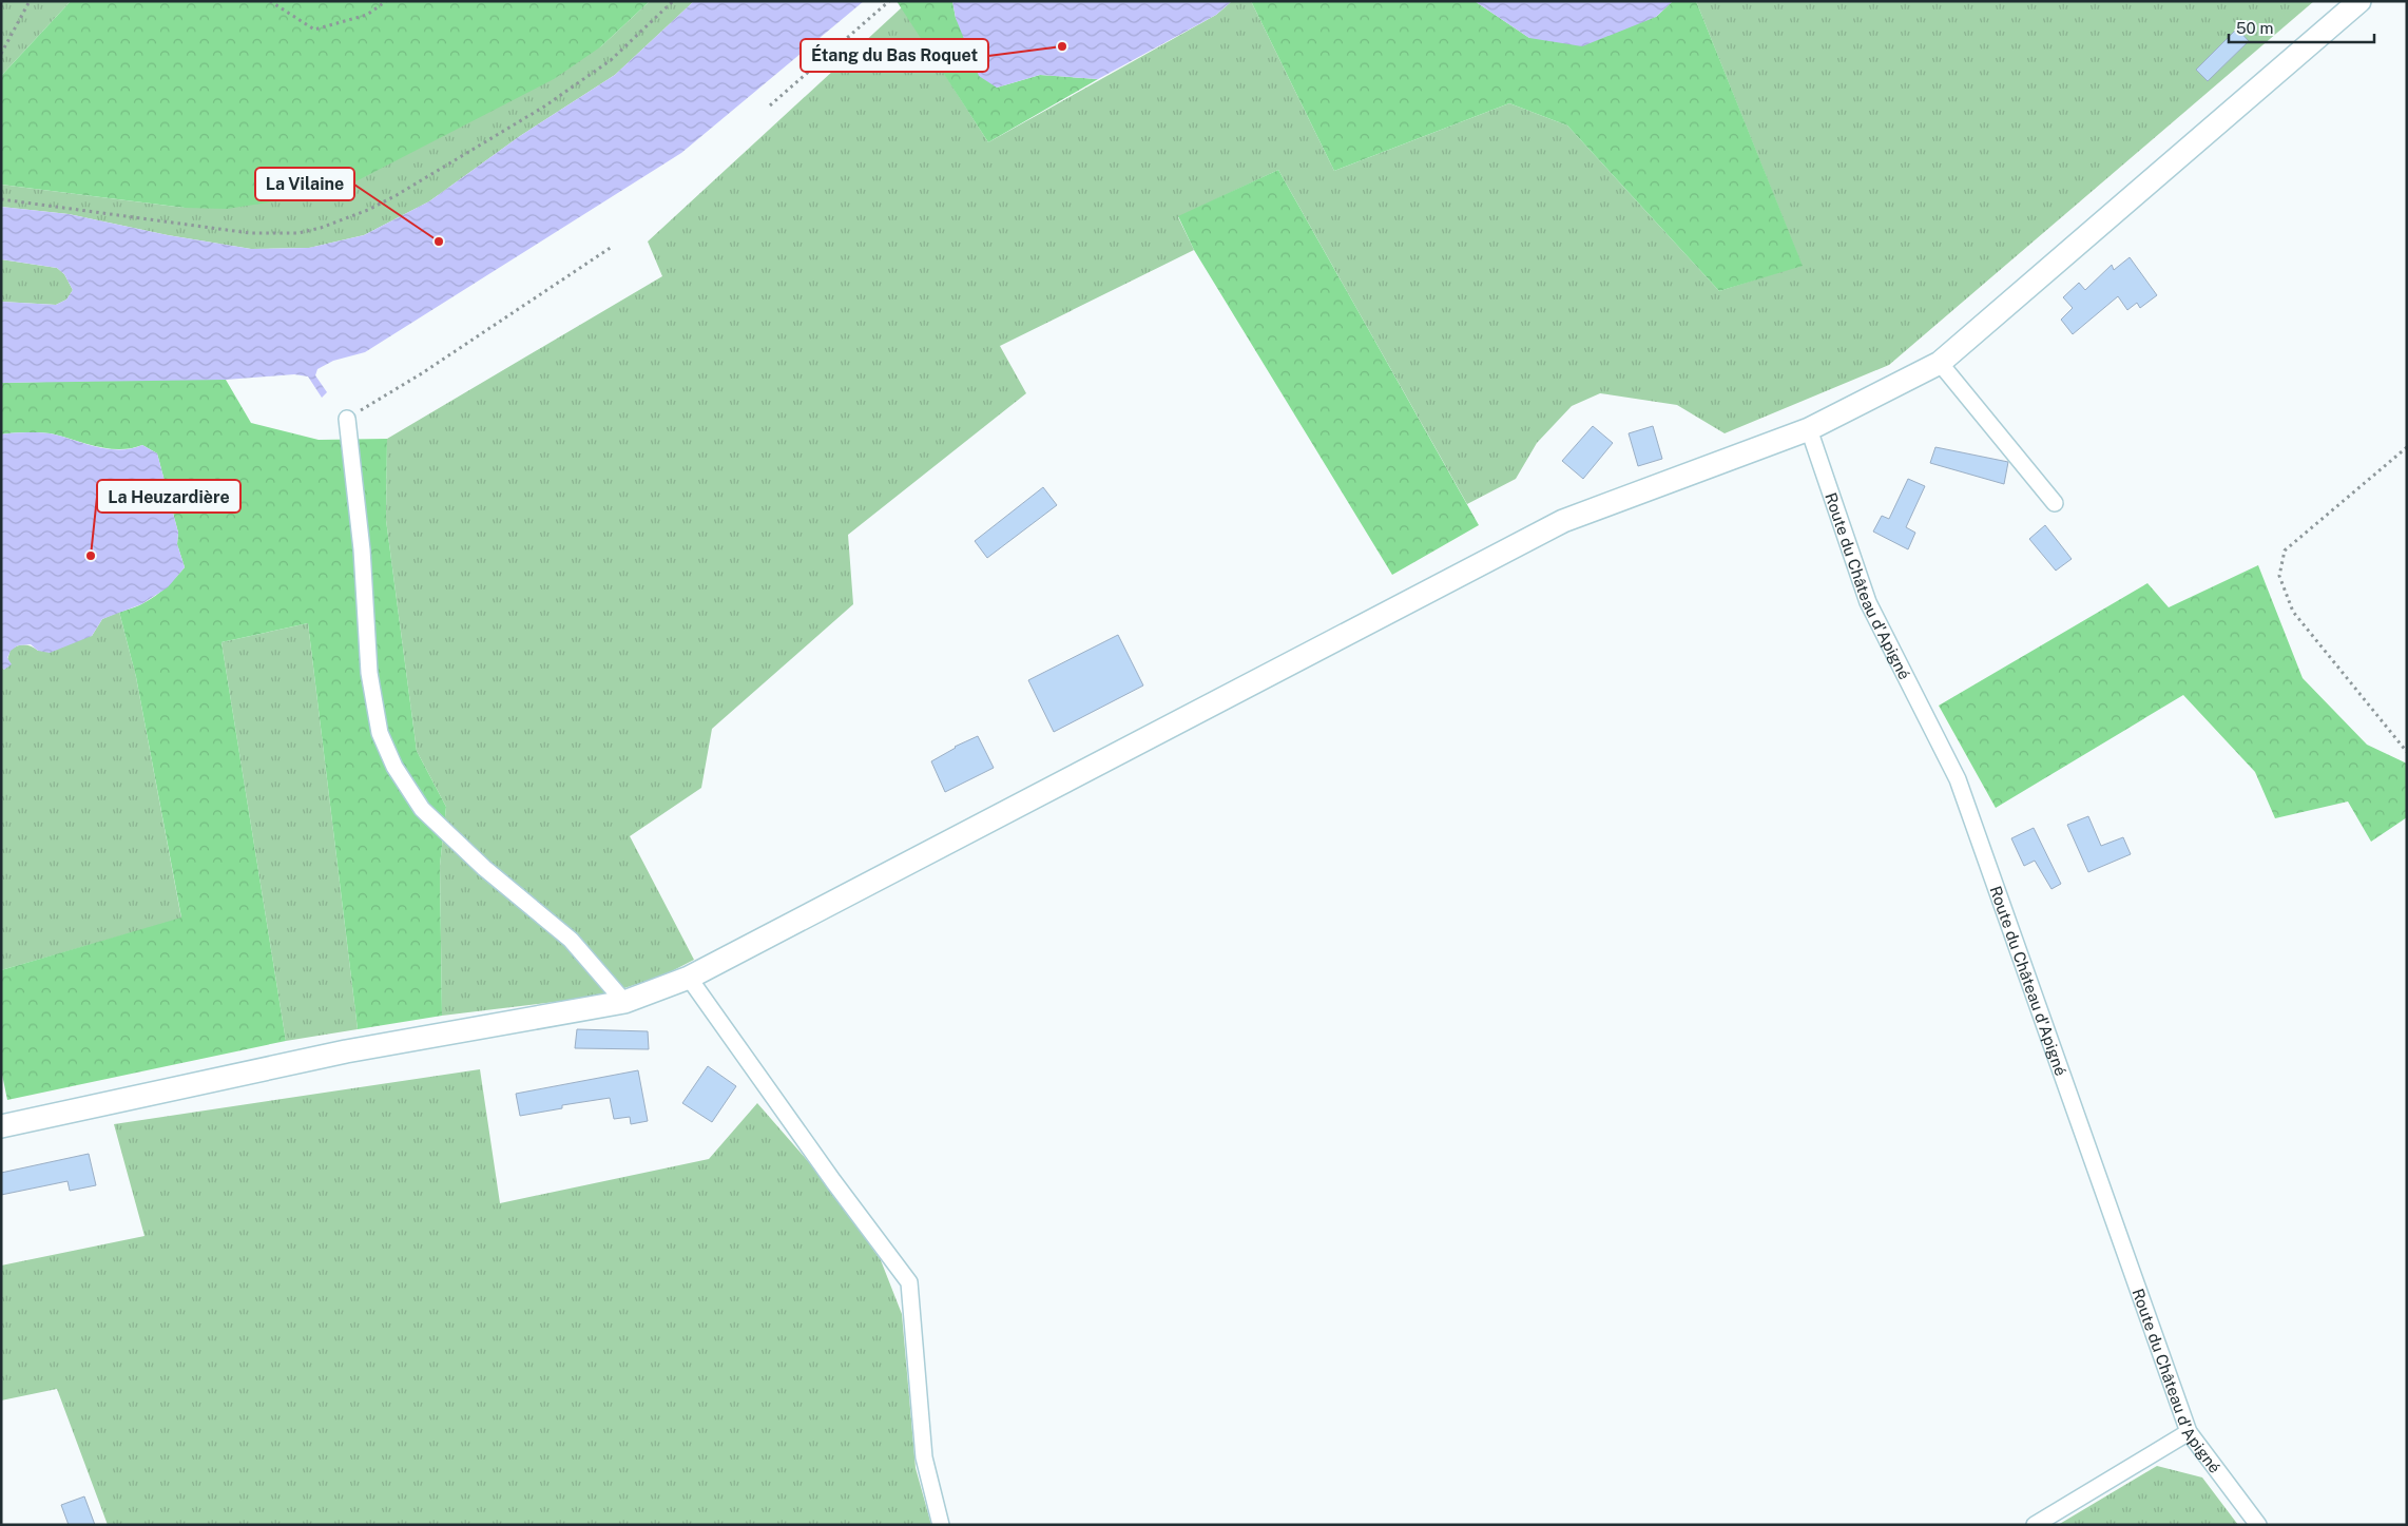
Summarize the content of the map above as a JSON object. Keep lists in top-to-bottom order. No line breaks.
{"streets":{"street":["Route du Château d'Apigné"]},"places":["Étang du Bas Roquet","La Vilaine","La Heuzardière"],"scale_bar":"50 m"}
